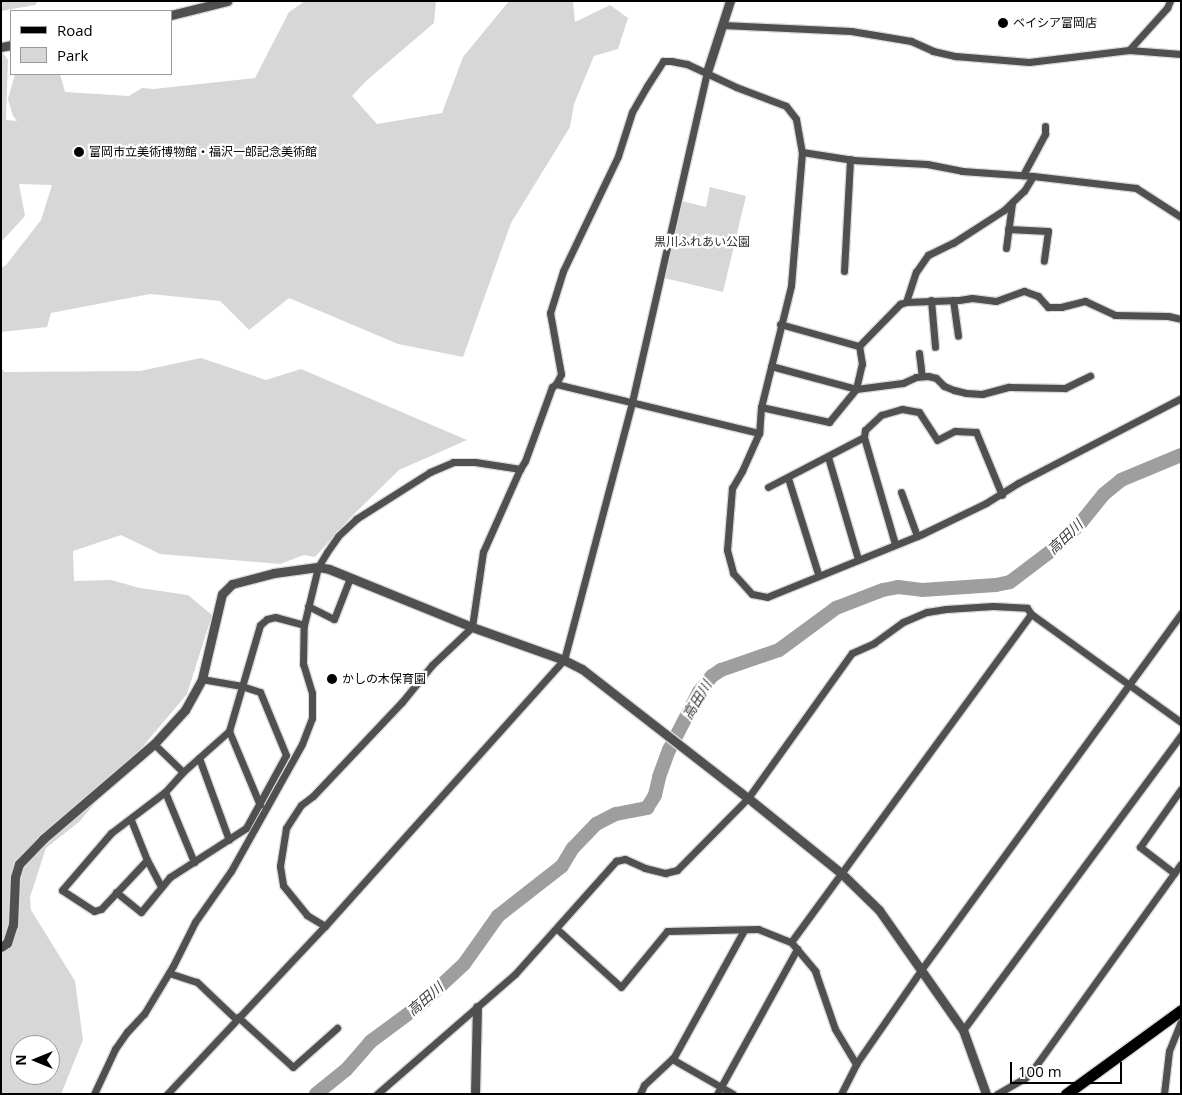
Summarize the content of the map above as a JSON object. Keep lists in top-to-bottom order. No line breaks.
{"water":["高田川"],"parks":["黒川ふれあい公園"],"places":["ベイシア富岡店","富岡市立美術博物館・福沢一郎記念美術館","かしの木保育園"],"legend":["Road","Park"],"scale_bar":"100 m","north":"left"}
